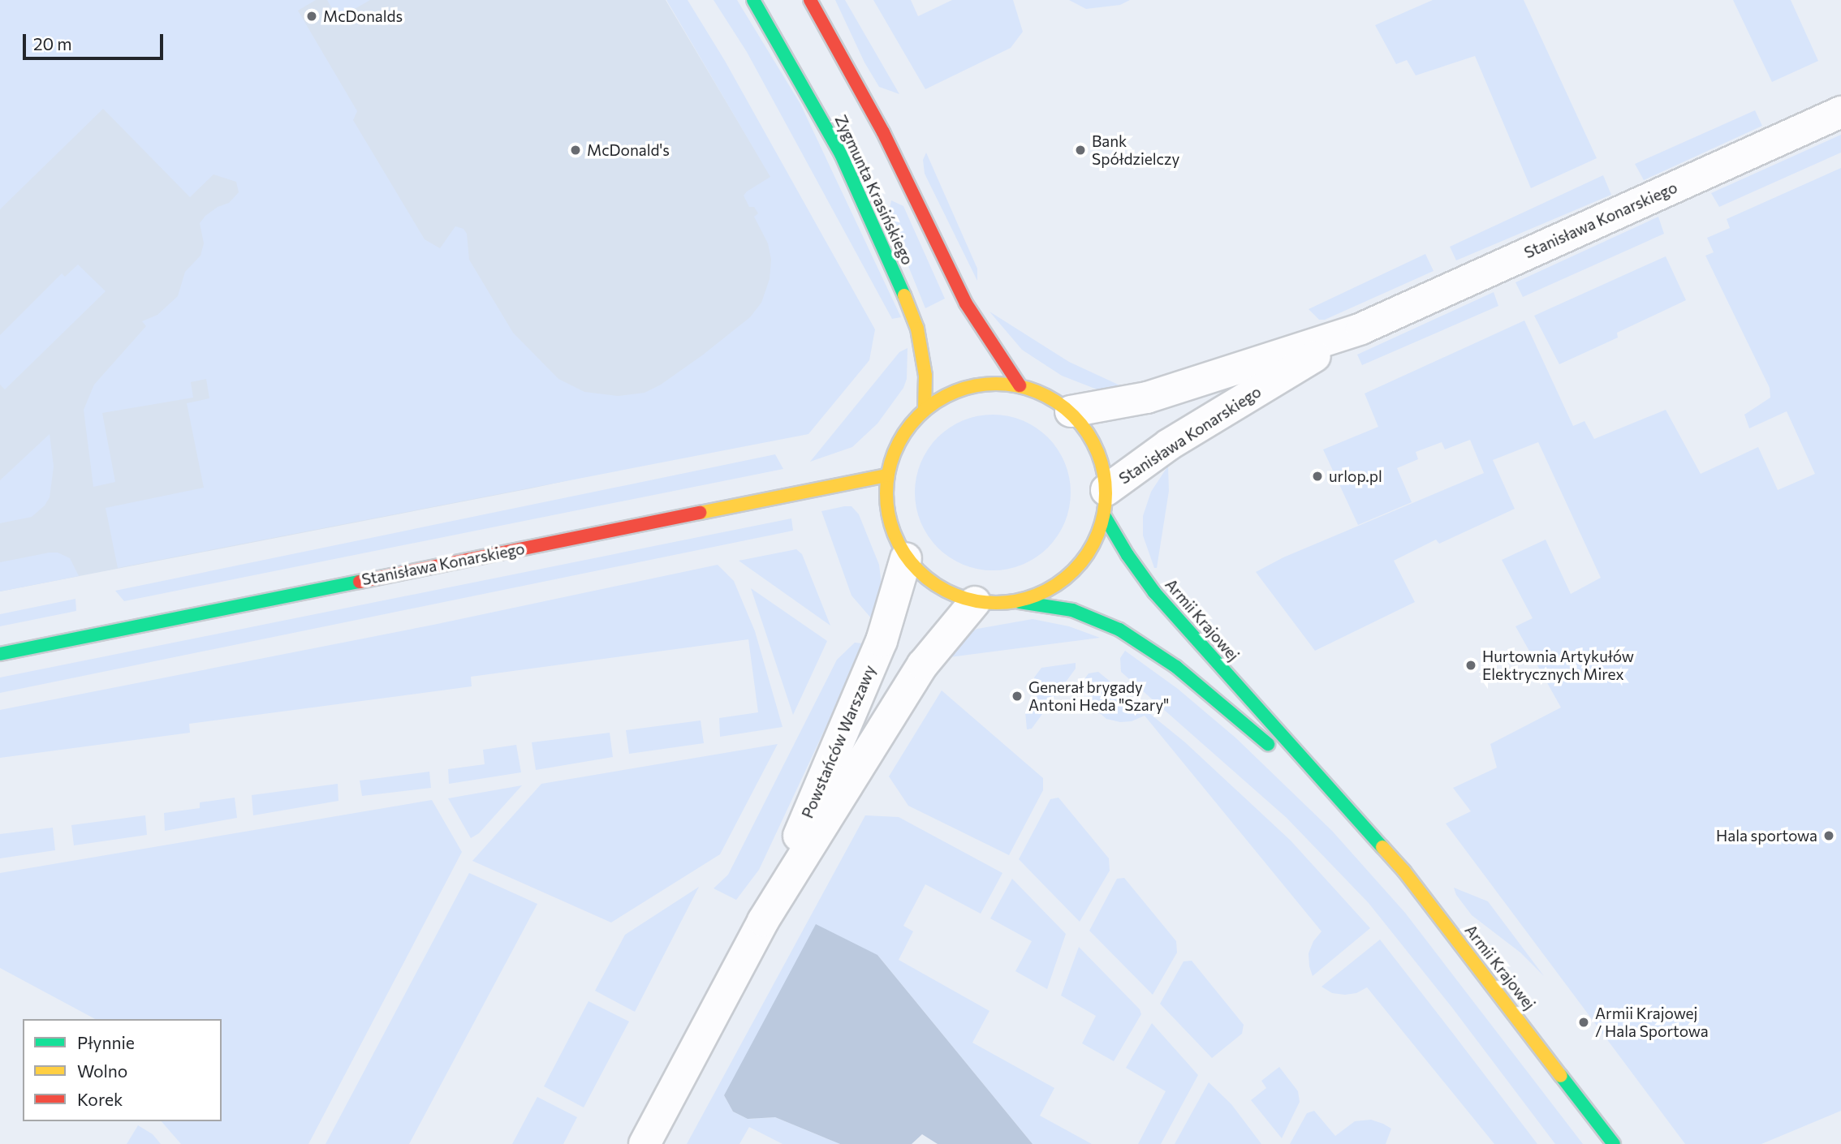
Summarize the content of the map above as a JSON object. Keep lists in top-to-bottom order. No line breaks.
{"streets":{"street":["Zygmunta Krasińskiego","Stanisława Konarskiego","Armii Krajowej","Powstańców Warszawy"]},"crossings":[["Stanisława Konarskiego","Armii Krajowej"]],"places":["McDonalds","McDonald's","Bank Spółdzielczy","urlop.pl","Hurtownia Artykułów Elektrycznych Mirex","Generał brygady Antoni Heda \"Szary\"","Hala sportowa","Armii Krajowej / Hala Sportowa"],"legend":["Płynnie","Wolno","Korek"],"scale_bar":"20 m"}
